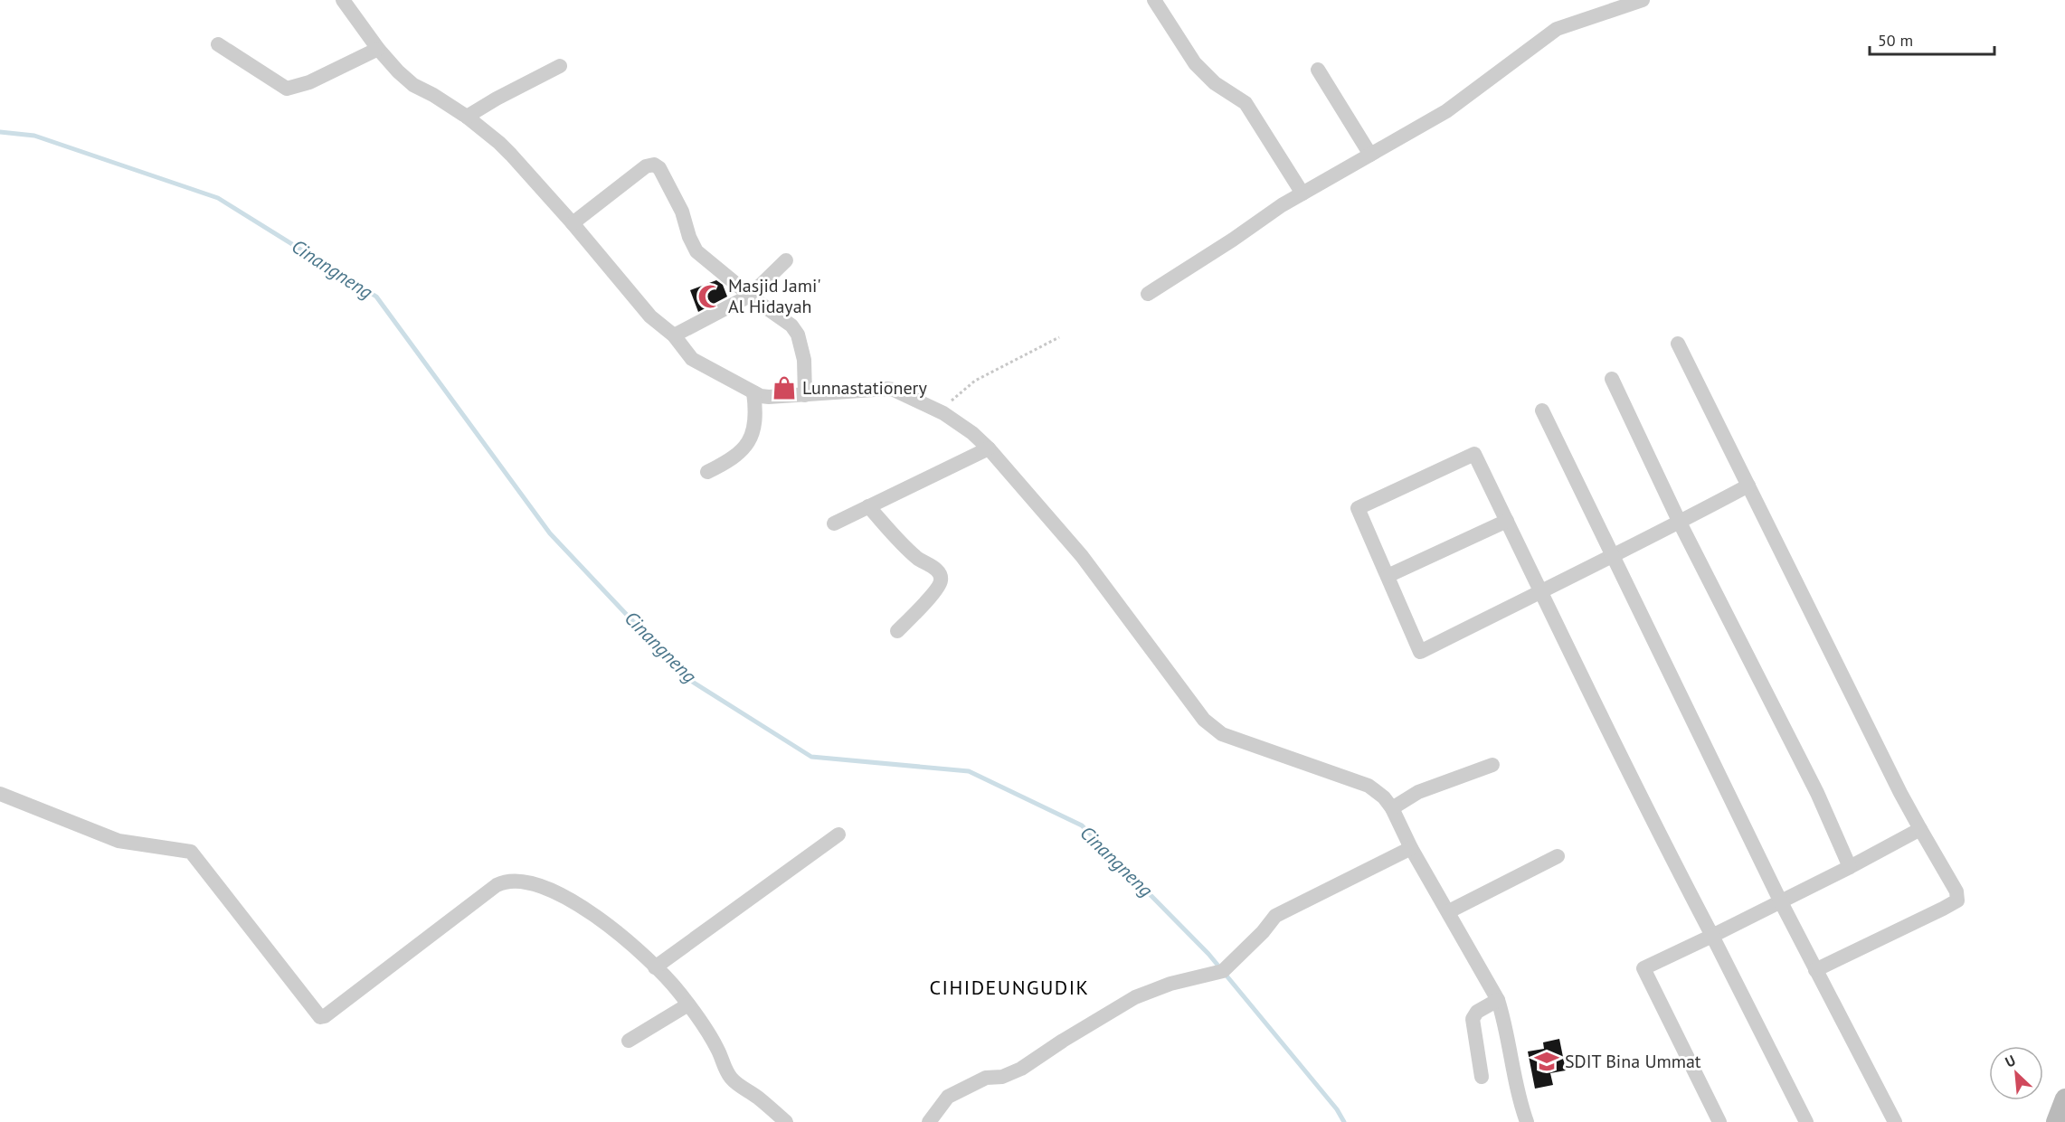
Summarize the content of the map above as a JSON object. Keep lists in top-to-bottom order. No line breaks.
{"districts":["CIHIDEUNGUDIK"],"water":["Cinangneng"],"places":{"mosque":["Masjid Jami' Al Hidayah"],"shop":["Lunnastationery"],"school or university":["SDIT Bina Ummat"]},"scale_bar":"50 m","north":"top left"}
